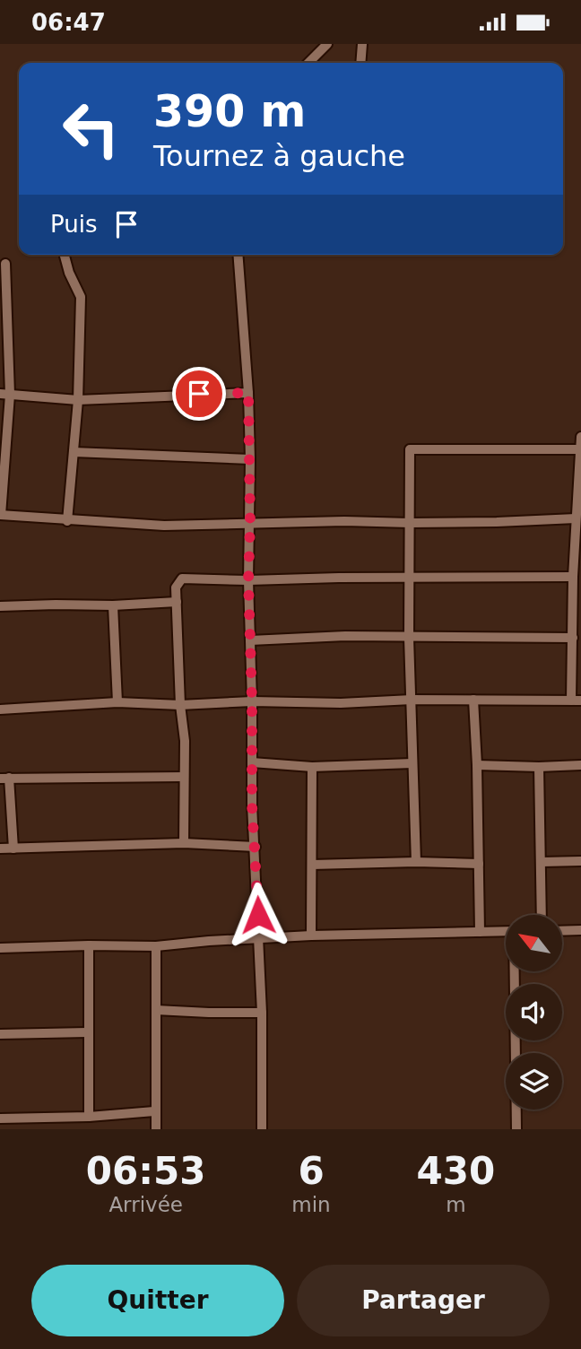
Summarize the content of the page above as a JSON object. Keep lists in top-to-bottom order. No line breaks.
{"north":"top left","page":{"status":"06:47","turn":["390 m","Tournez à gauche"],"then":"Puis","eta":["06:53","Arrivée","6","min","430","m"],"buttons":["Quitter","Partager"]}}
